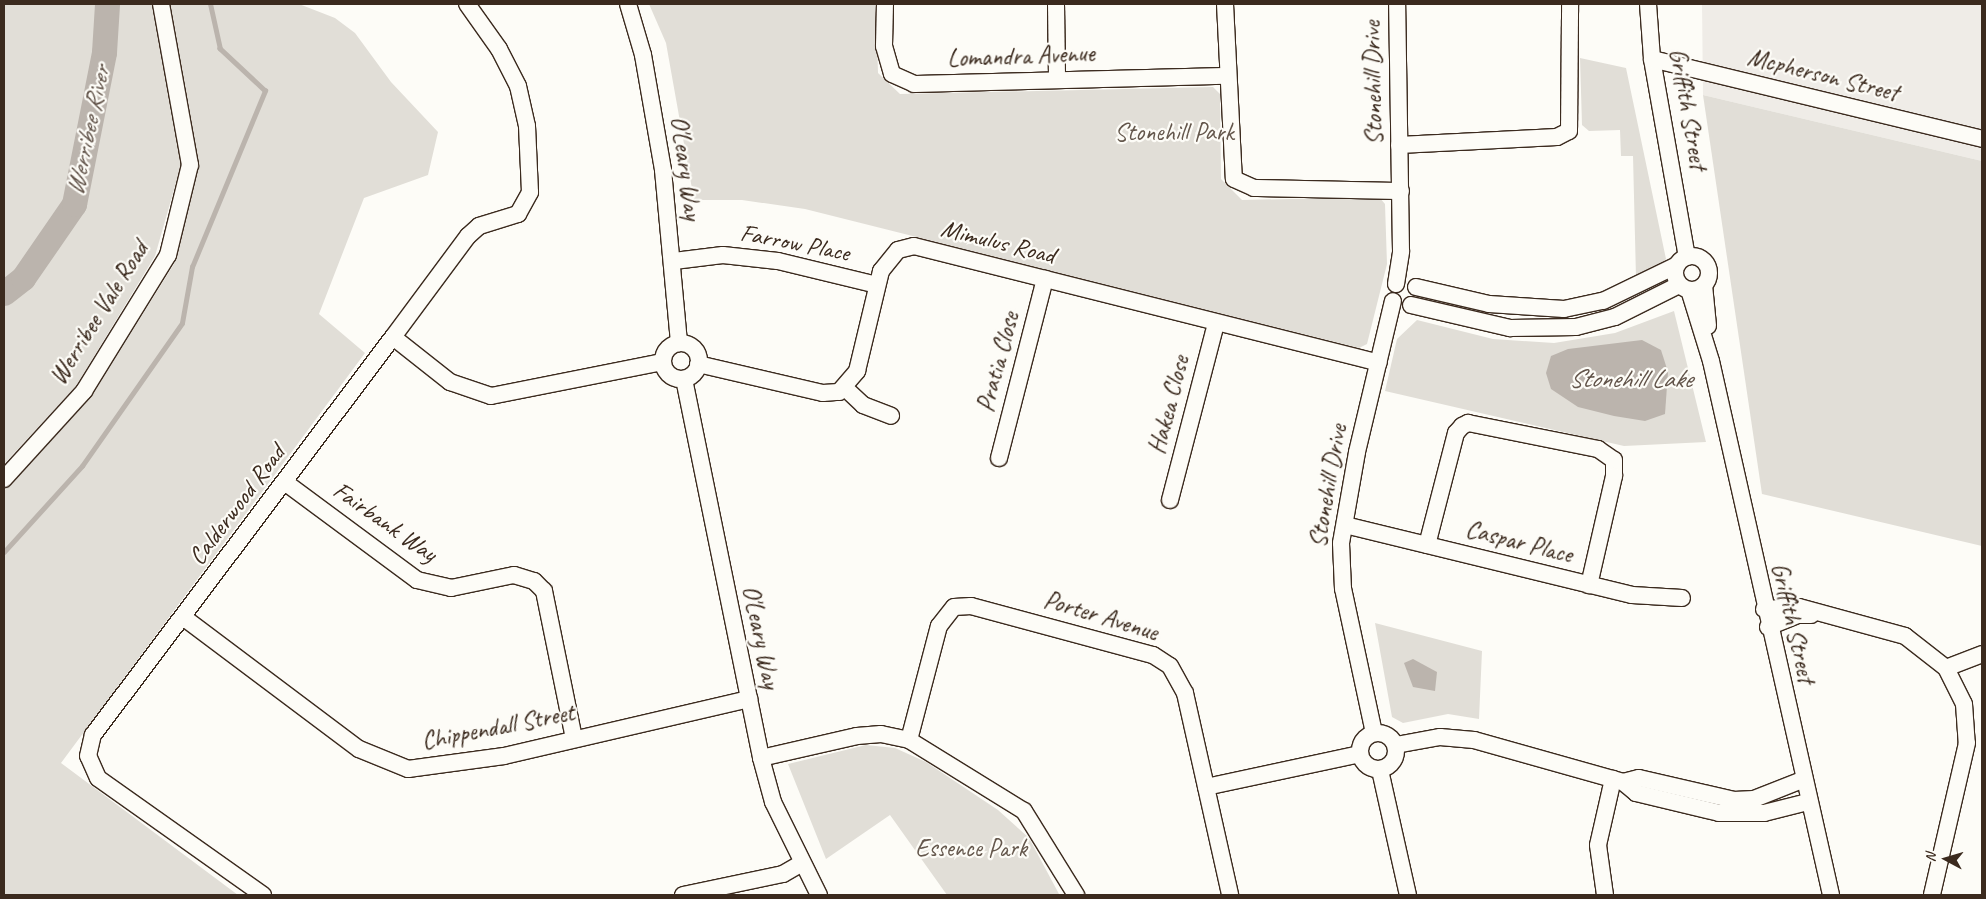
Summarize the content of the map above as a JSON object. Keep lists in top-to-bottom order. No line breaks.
{"streets":{"street":["Lomandra Avenue","Mcpherson Street","Stonehill Drive","Griffith Street","O'Leary Way","Mimulus Road","Farrow Place","Werribee Vale Road","Pratia Close","Hakea Close","Calderwood Road","Fairbank Way","Caspar Place","Porter Avenue","Chippendall Street"]},"crossings":[["Mcpherson Street","Griffith Street"],["Stonehill Drive","Mimulus Road"],["Stonehill Drive","Caspar Place"],["O'Leary Way","Farrow Place"],["O'Leary Way","Chippendall Street"],["Mimulus Road","Farrow Place"],["Mimulus Road","Pratia Close"],["Mimulus Road","Hakea Close"],["Calderwood Road","Fairbank Way"],["Calderwood Road","Chippendall Street"],["Fairbank Way","Chippendall Street"]],"water":["Werribee River","Stonehill Lake"],"parks":["Stonehill Park","Essence Park"],"north":"left"}
